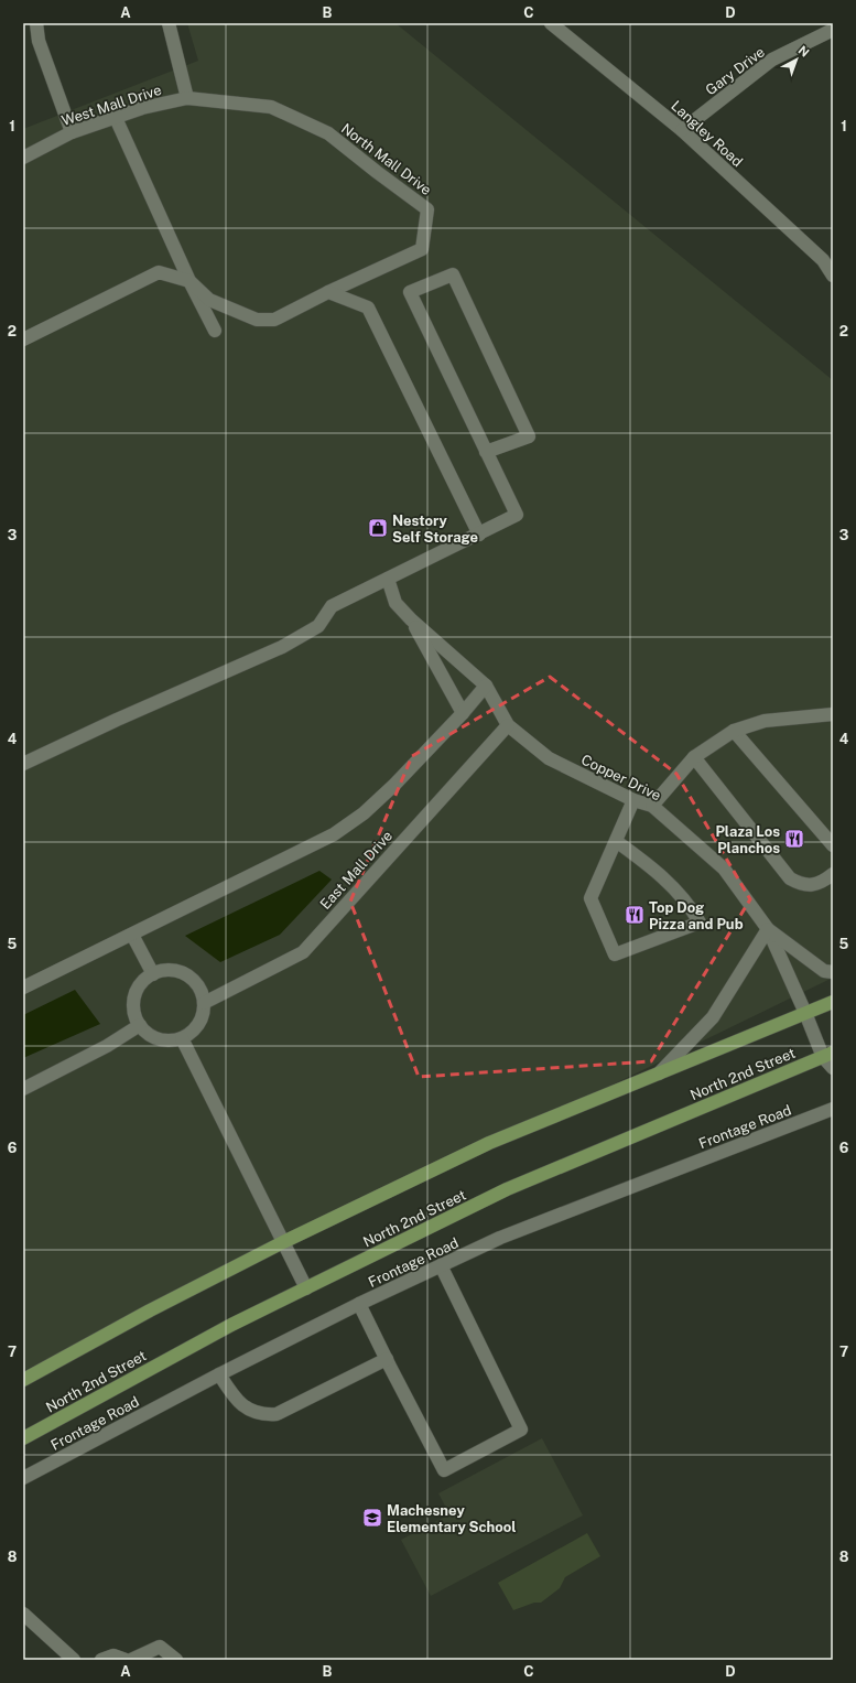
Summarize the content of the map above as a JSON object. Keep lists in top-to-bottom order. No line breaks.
{"streets":{"main road":["North 2nd Street"],"street":["Gary Drive","West Mall Drive","Langley Road","North Mall Drive","Copper Drive","East Mall Drive","Frontage Road"]},"crossings":[["Gary Drive","Langley Road"],["West Mall Drive","North Mall Drive"],["Copper Drive","East Mall Drive"],["Copper Drive","North 2nd Street"]],"places":{"shop":["Nestory Self Storage"],"restaurant":["Plaza Los Planchos","Top Dog Pizza and Pub"],"school or university":["Machesney Elementary School"]},"north":"top right","grid":{"columns":["A","B","C","D"],"rows":["1","2","3","4","5","6","7","8"]}}
